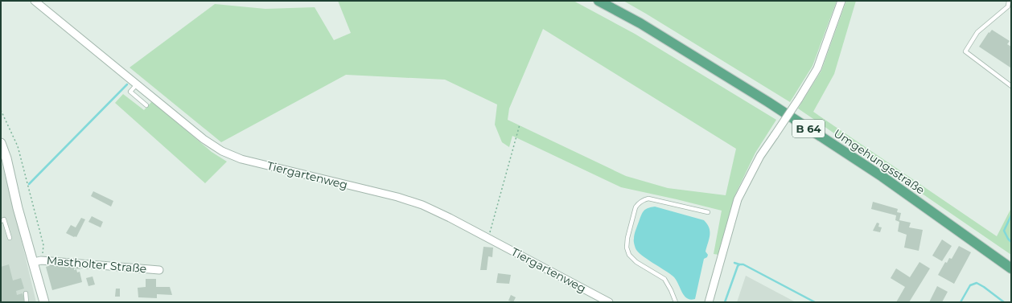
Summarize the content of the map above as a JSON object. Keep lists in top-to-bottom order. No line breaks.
{"streets":{"main road":["B 64","Umgehungsstraße"],"street":["Tiergartenweg","Mastholter Straße"]}}
